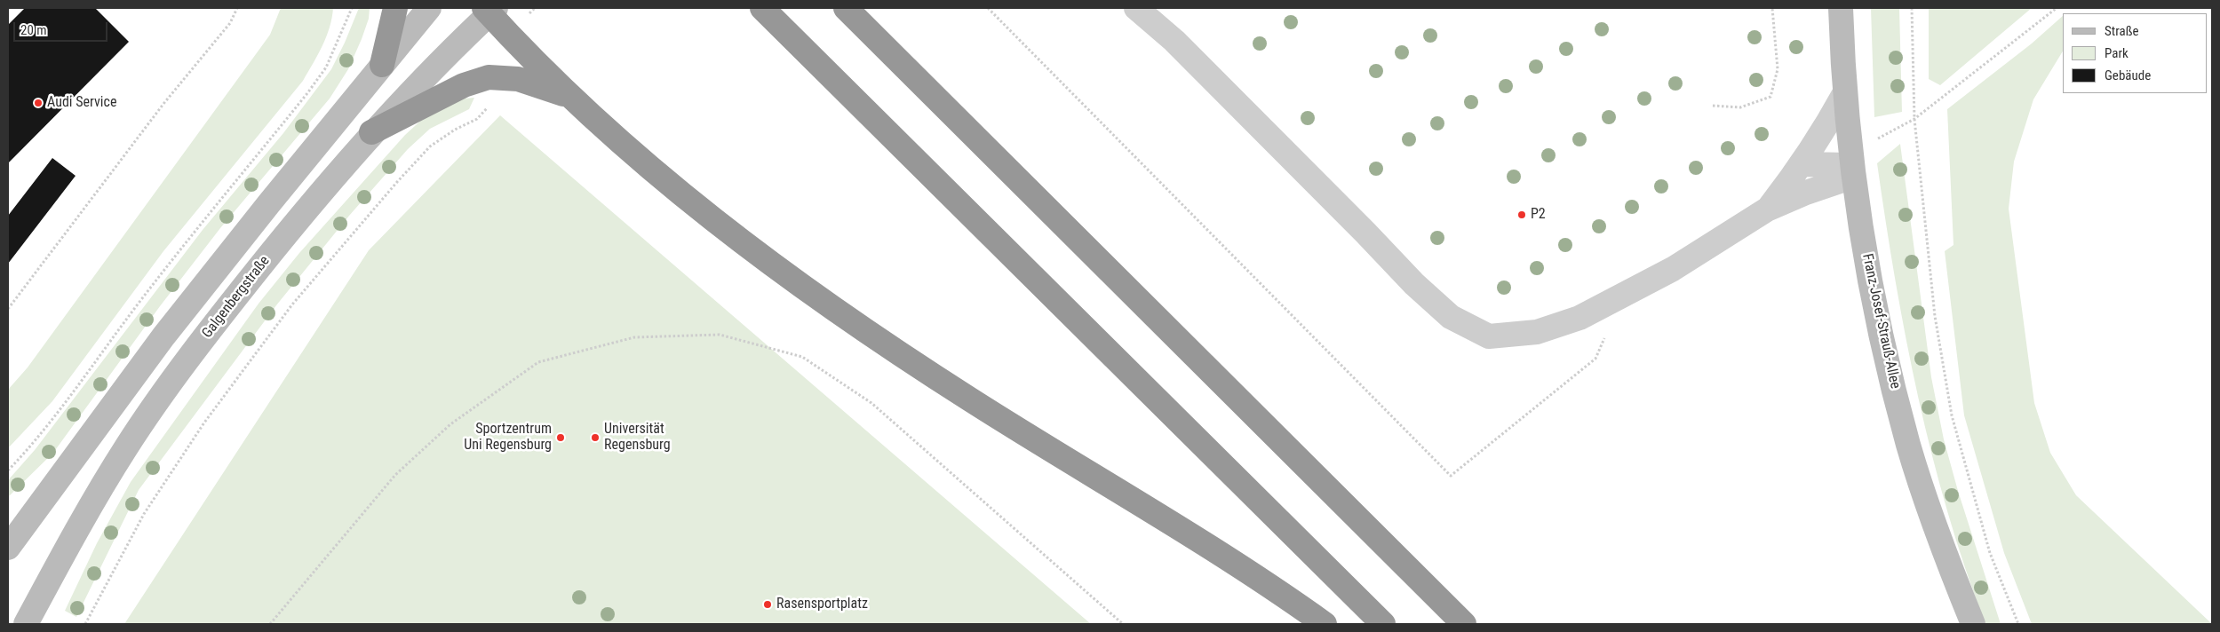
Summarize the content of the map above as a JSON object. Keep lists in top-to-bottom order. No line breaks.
{"streets":{"street":["Galgenbergstraße","Franz-Josef-Strauß-Allee"]},"places":["Audi Service","P2","Sportzentrum Uni Regensburg","Universität Regensburg","Rasensportplatz"],"legend":["Straße","Park","Gebäude"],"scale_bar":"20 m"}
